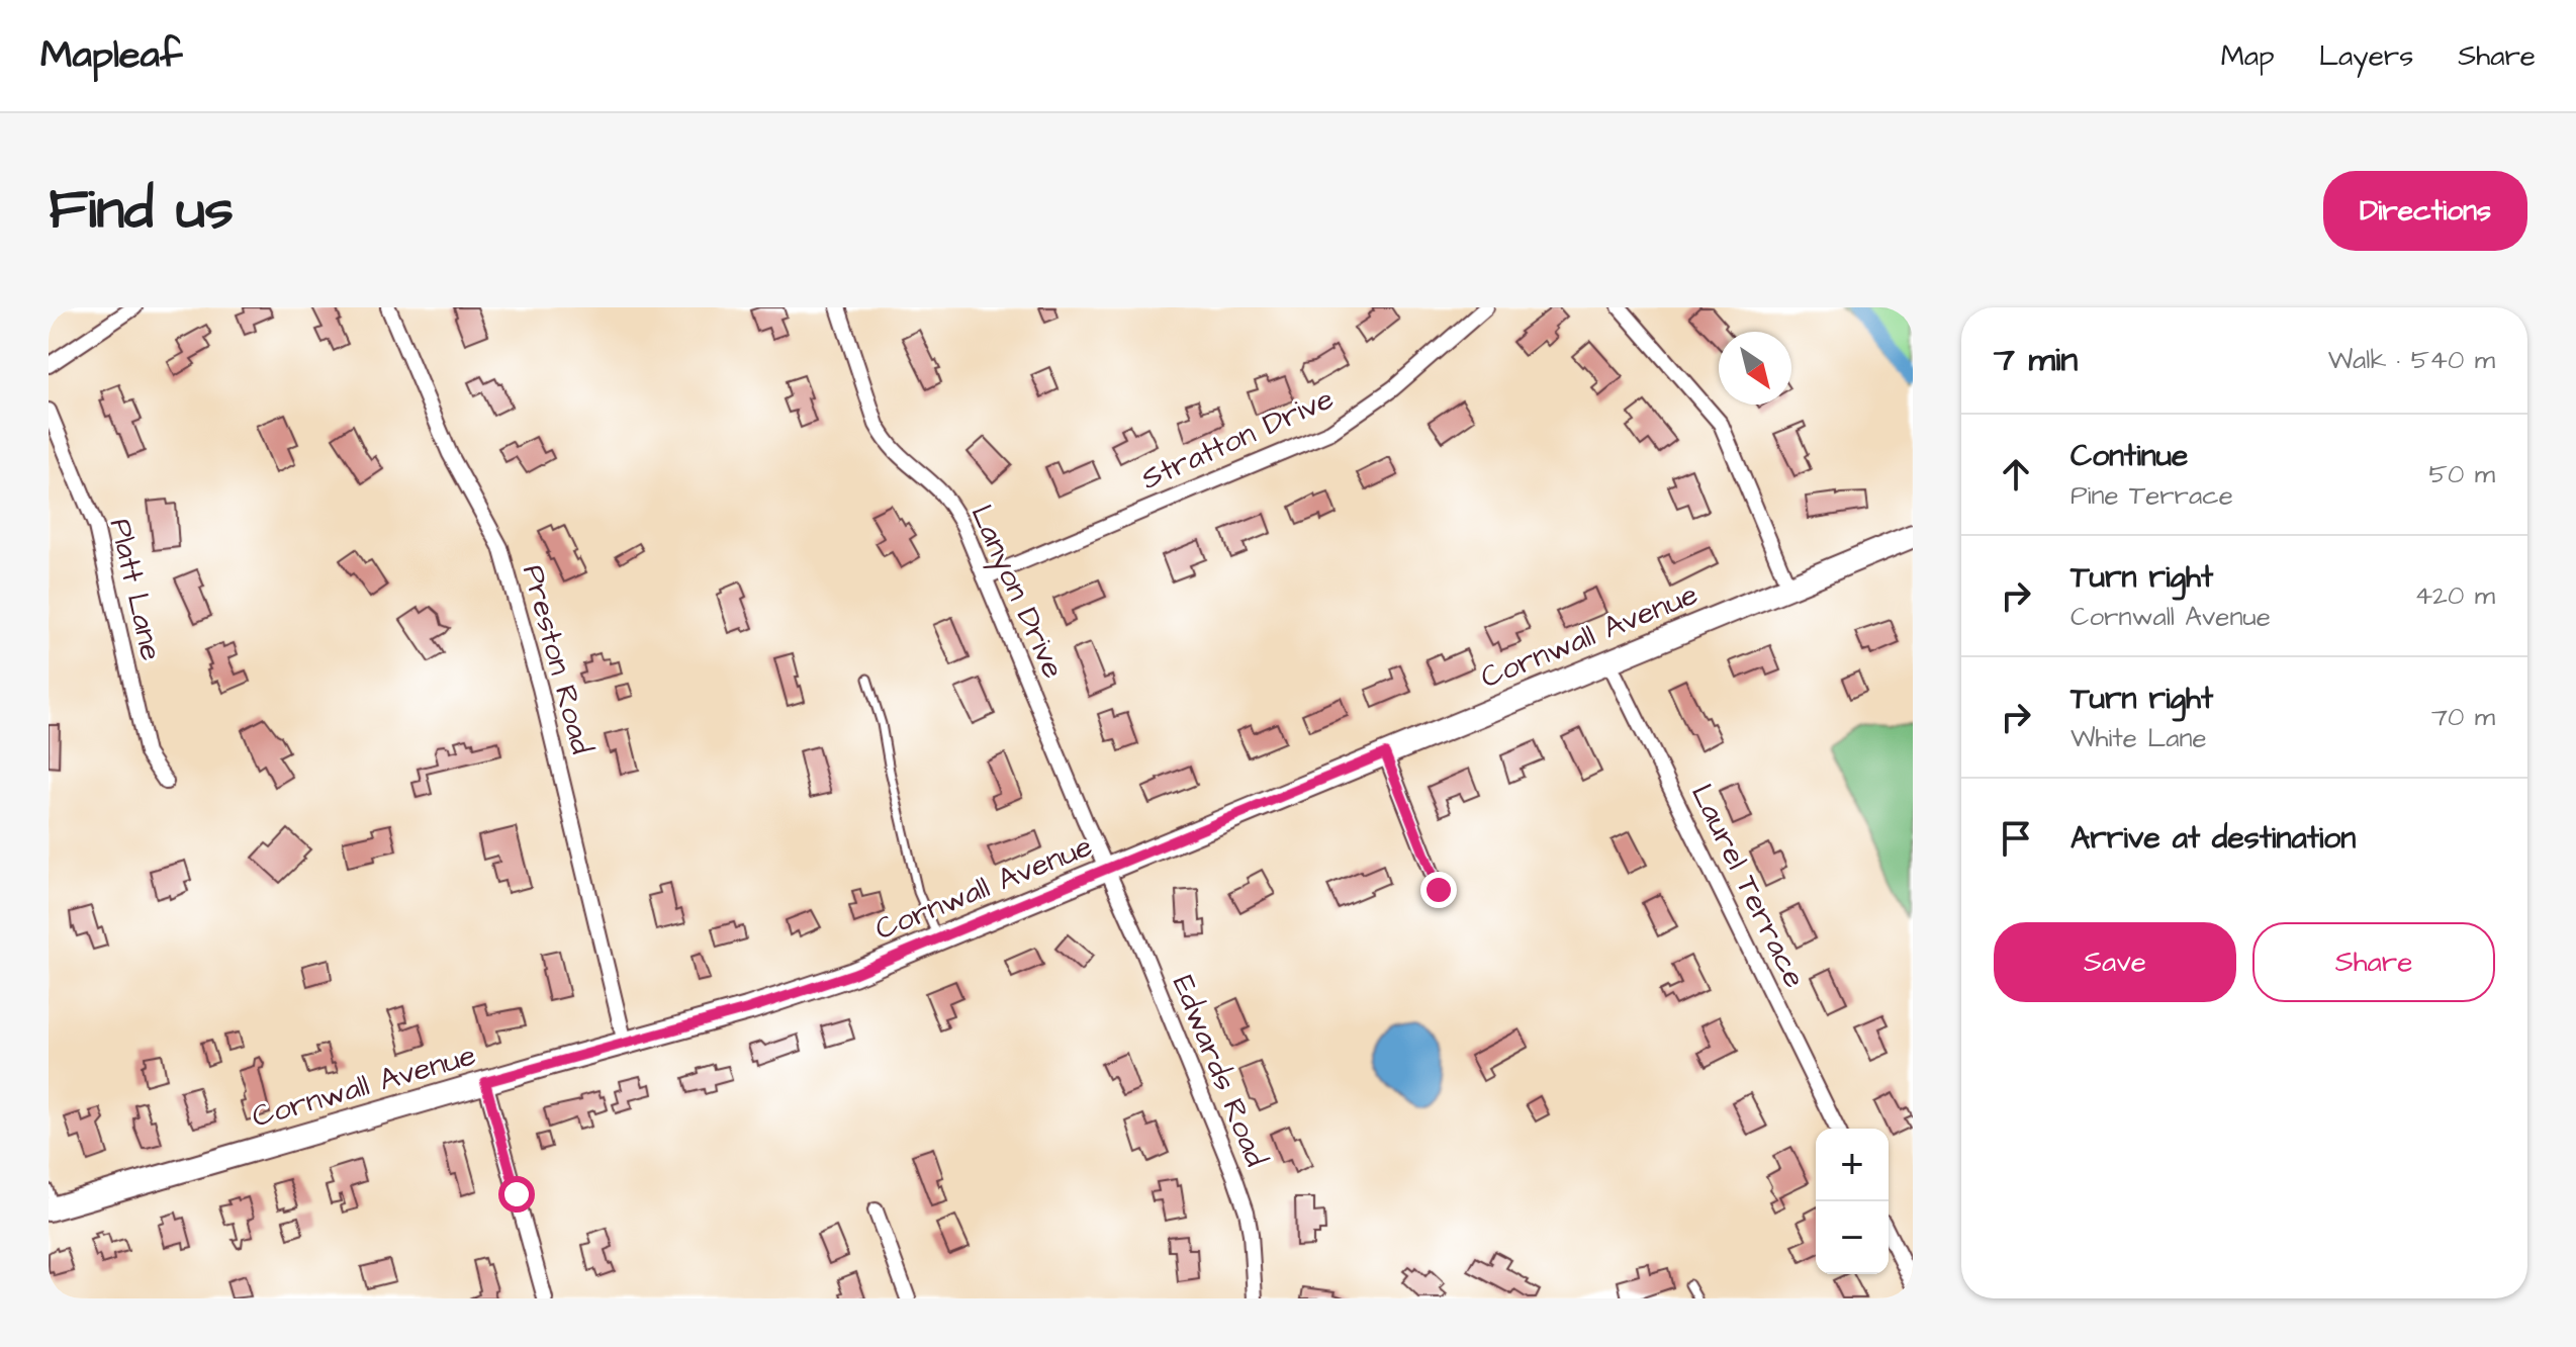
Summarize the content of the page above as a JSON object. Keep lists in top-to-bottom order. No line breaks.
{"streets":{"street":["Stratton Drive","Platt Lane","Lanyon Drive","Cornwall Avenue","Preston Road","Laurel Terrace","Edwards Road"]},"crossings":[["Stratton Drive","Lanyon Drive"],["Lanyon Drive","Cornwall Avenue"],["Lanyon Drive","Edwards Road"],["Cornwall Avenue","Preston Road"],["Cornwall Avenue","Laurel Terrace"],["Cornwall Avenue","Edwards Road"]],"north":"bottom right","page":{"header":"Mapleaf","nav":["Map","Layers","Share"],"title":"Find us","buttons":["Directions",["Save","Share"]],"heading":["7 min","Walk · 540 m"],"list":[["Continue","Pine Terrace","50 m"],["Turn right","Cornwall Avenue","420 m"],["Turn right","White Lane","70 m"],"Arrive at destination"],"map_buttons":["+","−"]}}
